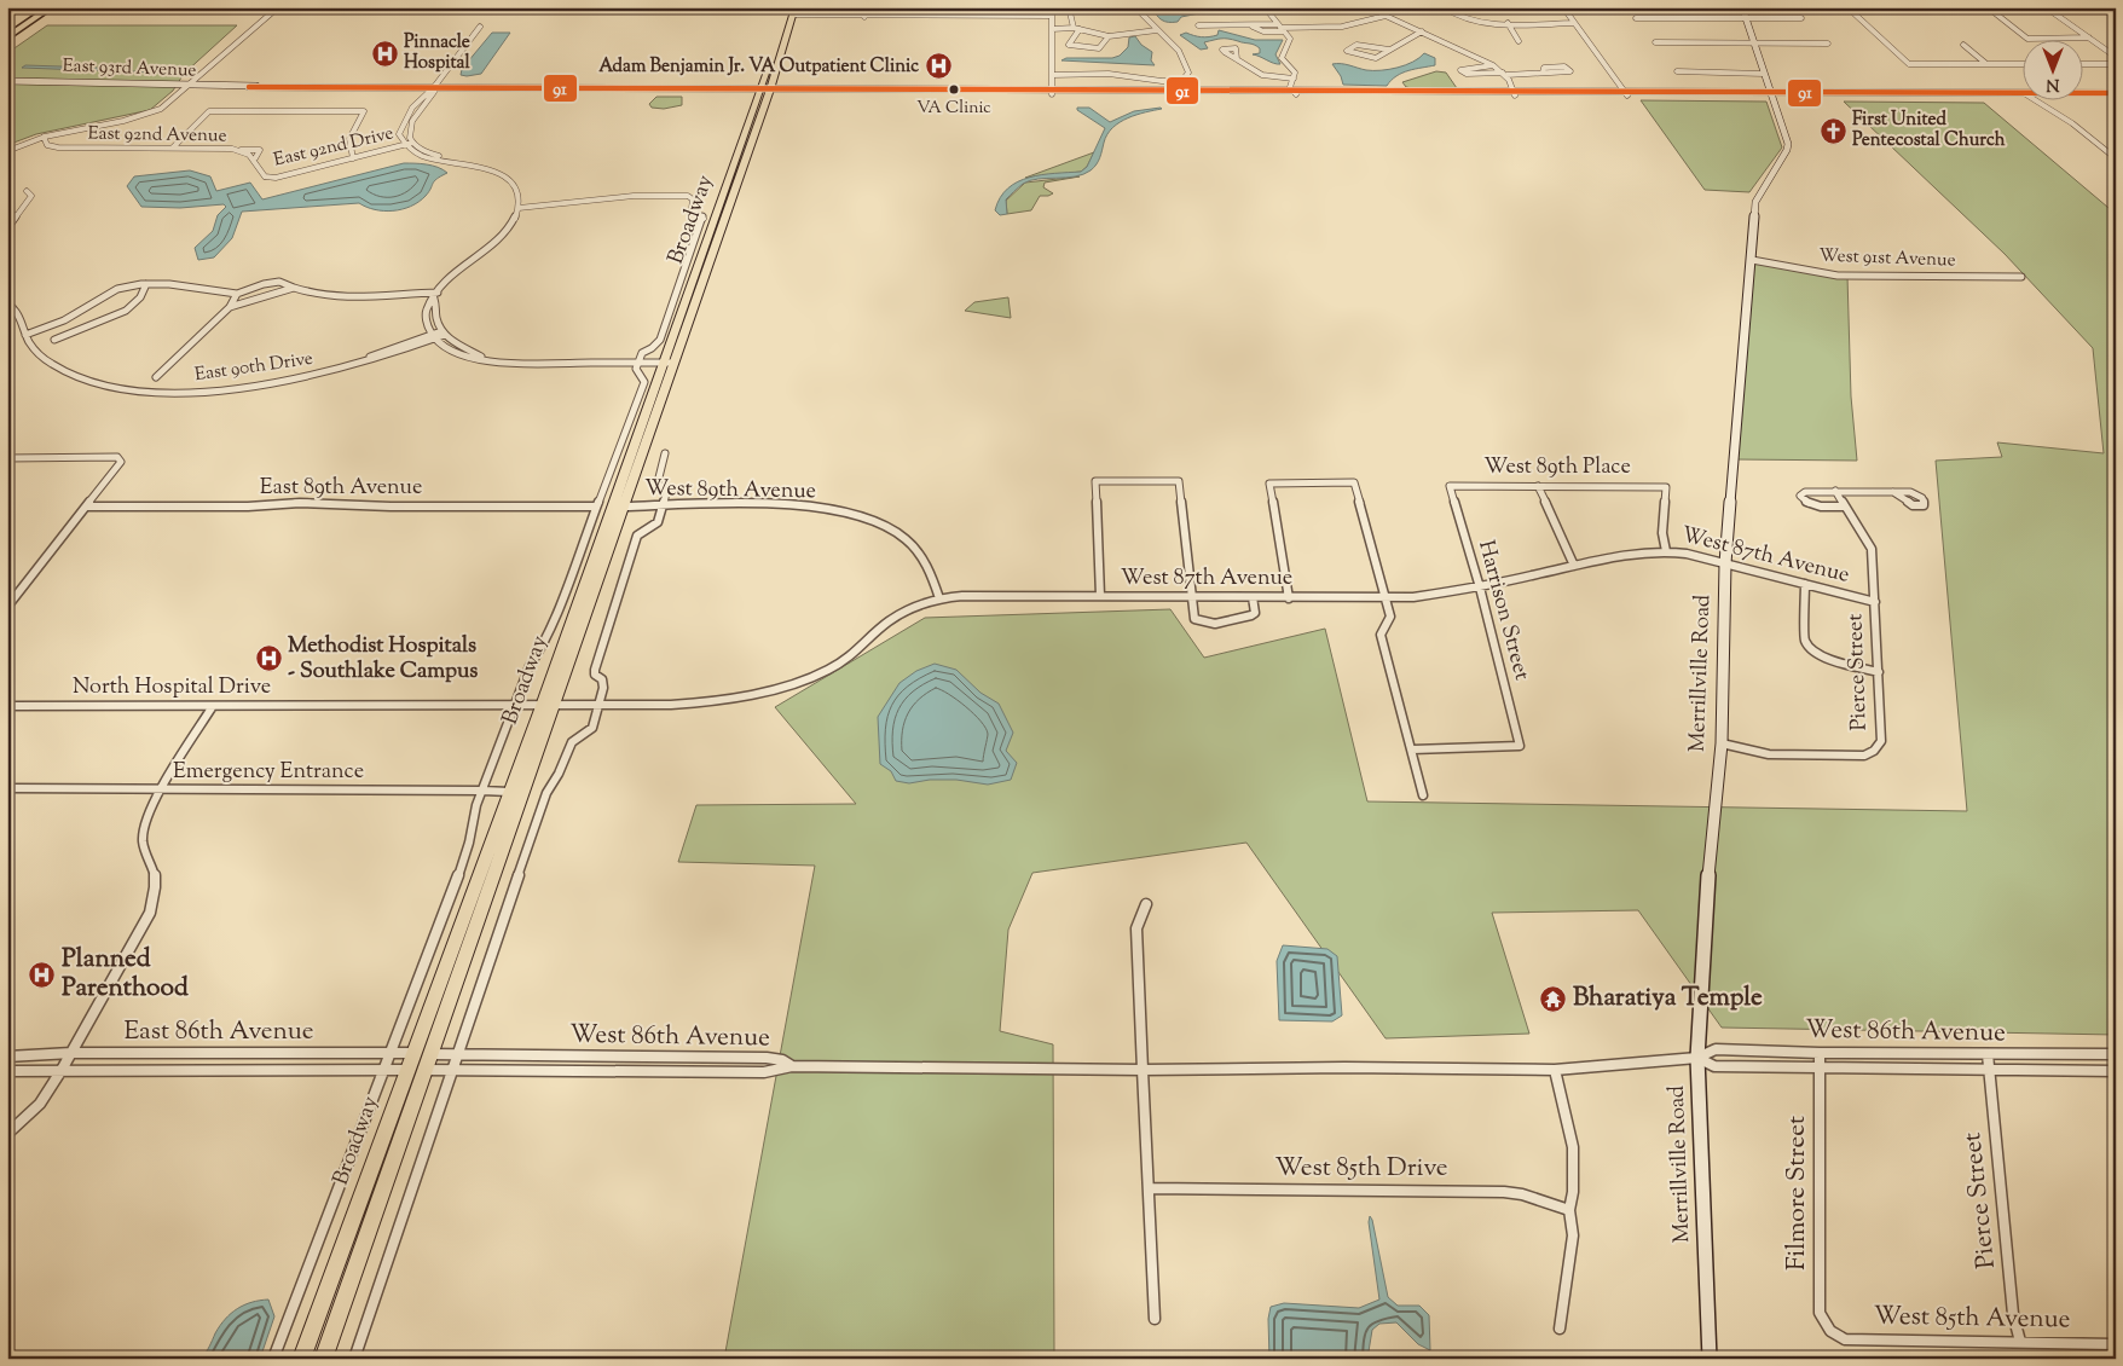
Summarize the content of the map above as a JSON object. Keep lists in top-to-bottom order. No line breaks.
{"streets":{"main road":["Broadway"],"street":["East 93rd Avenue","East 92nd Avenue","East 92nd Drive","West 91st Avenue","East 90th Drive","West 89th Place","East 89th Avenue","West 89th Avenue","West 87th Avenue","Harrison Street","Pierce Street","Merrillville Road","North Hospital Drive","Emergency Entrance","East 86th Avenue","West 86th Avenue","West 85th Drive","Filmore Street","West 85th Avenue"]},"crossings":[["East 93rd Avenue","Broadway"],["East 93rd Avenue","Merrillville Road"],["East 92nd Avenue","East 92nd Drive"],["Broadway","West 89th Avenue"],["Broadway","West 87th Avenue"],["Broadway","North Hospital Drive"],["Broadway","Emergency Entrance"],["Broadway","East 86th Avenue"],["Broadway","West 86th Avenue"],["West 91st Avenue","Merrillville Road"],["West 89th Place","West 87th Avenue"],["West 89th Place","Harrison Street"],["West 89th Avenue","West 87th Avenue"],["West 87th Avenue","Harrison Street"],["West 87th Avenue","Pierce Street"],["West 87th Avenue","Merrillville Road"],["West 87th Avenue","North Hospital Drive"],["Pierce Street","West 86th Avenue"],["Pierce Street","West 85th Avenue"],["Merrillville Road","West 86th Avenue"],["East 86th Avenue","West 86th Avenue"],["West 86th Avenue","Filmore Street"],["Filmore Street","West 85th Avenue"]],"places":{"hospital":["Pinnacle Hospital","Adam Benjamin Jr. VA Outpatient Clinic","Methodist Hospitals - Southlake Campus","Planned Parenthood"],"other":["VA Clinic"],"church":["First United Pentecostal Church"],"temple":["Bharatiya Temple"]},"lines":["transit line 91"],"north":"bottom"}
